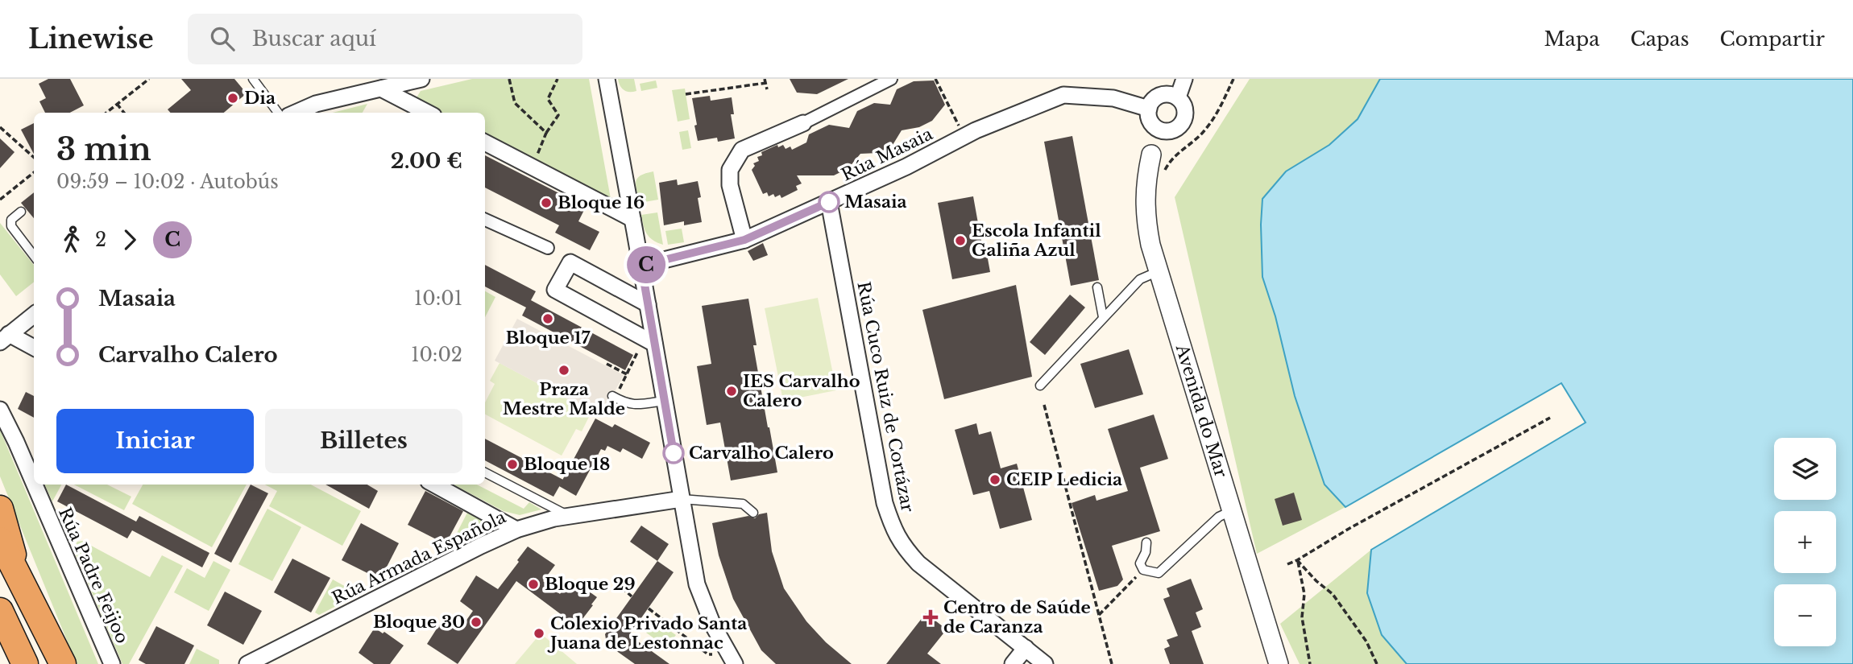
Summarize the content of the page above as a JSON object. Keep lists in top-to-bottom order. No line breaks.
{"streets":{"street":["Rúa Masaia","Rúa Cuco Ruiz de Cortázar","Avenida do Mar","Rúa Armada Española","Rúa Padre Feijoo"]},"crossings":[["Rúa Masaia","Rúa Cuco Ruiz de Cortázar"],["Rúa Masaia","Avenida do Mar"]],"places":{"other":["Dia","Masaia","Bloque 16","Escola Infantil Galiña Azul","Bloque 17","Praza Mestre Malde","IES Carvalho Calero","Carvalho Calero","Bloque 18","CEIP Ledicia","Bloque 29","Bloque 30","Colexio Privado Santa Juana de Lestonnac"],"health":["Centro de Saúde de Caranza"]},"lines":["bus line C"],"page":{"header":"Linewise","search":"Buscar aquí","nav":["Mapa","Capas","Compartir"],"on_map":"C","heading":["3 min","09:59 – 10:02 · Autobús","2.00 €"],"legs":["2","C"],"list":[{"name":"Masaia","value":"10:01"},{"name":"Carvalho Calero","value":"10:02"}],"buttons":["Iniciar","Billetes"],"map_buttons":["+","−"]}}
